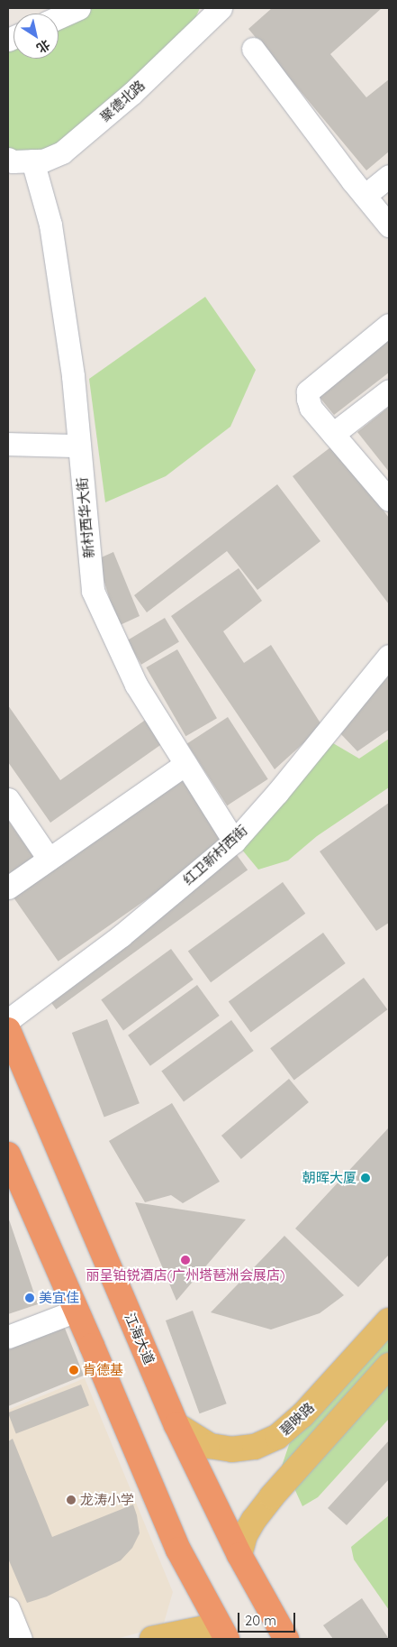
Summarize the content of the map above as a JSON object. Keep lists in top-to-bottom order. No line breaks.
{"streets":{"highway":["江海大道"],"main road":["碧映路"],"street":["聚德北路","新村西华大街","红卫新村西街"]},"crossings":[["聚德北路","新村西华大街"],["新村西华大街","红卫新村西街"],["江海大道","碧映路"]],"places":["朝晖大厦","丽呈铂锐酒店(广州塔琶洲会展店)","美宜佳","肯德基","龙涛小学"],"scale_bar":"20 m","north":"bottom right"}
